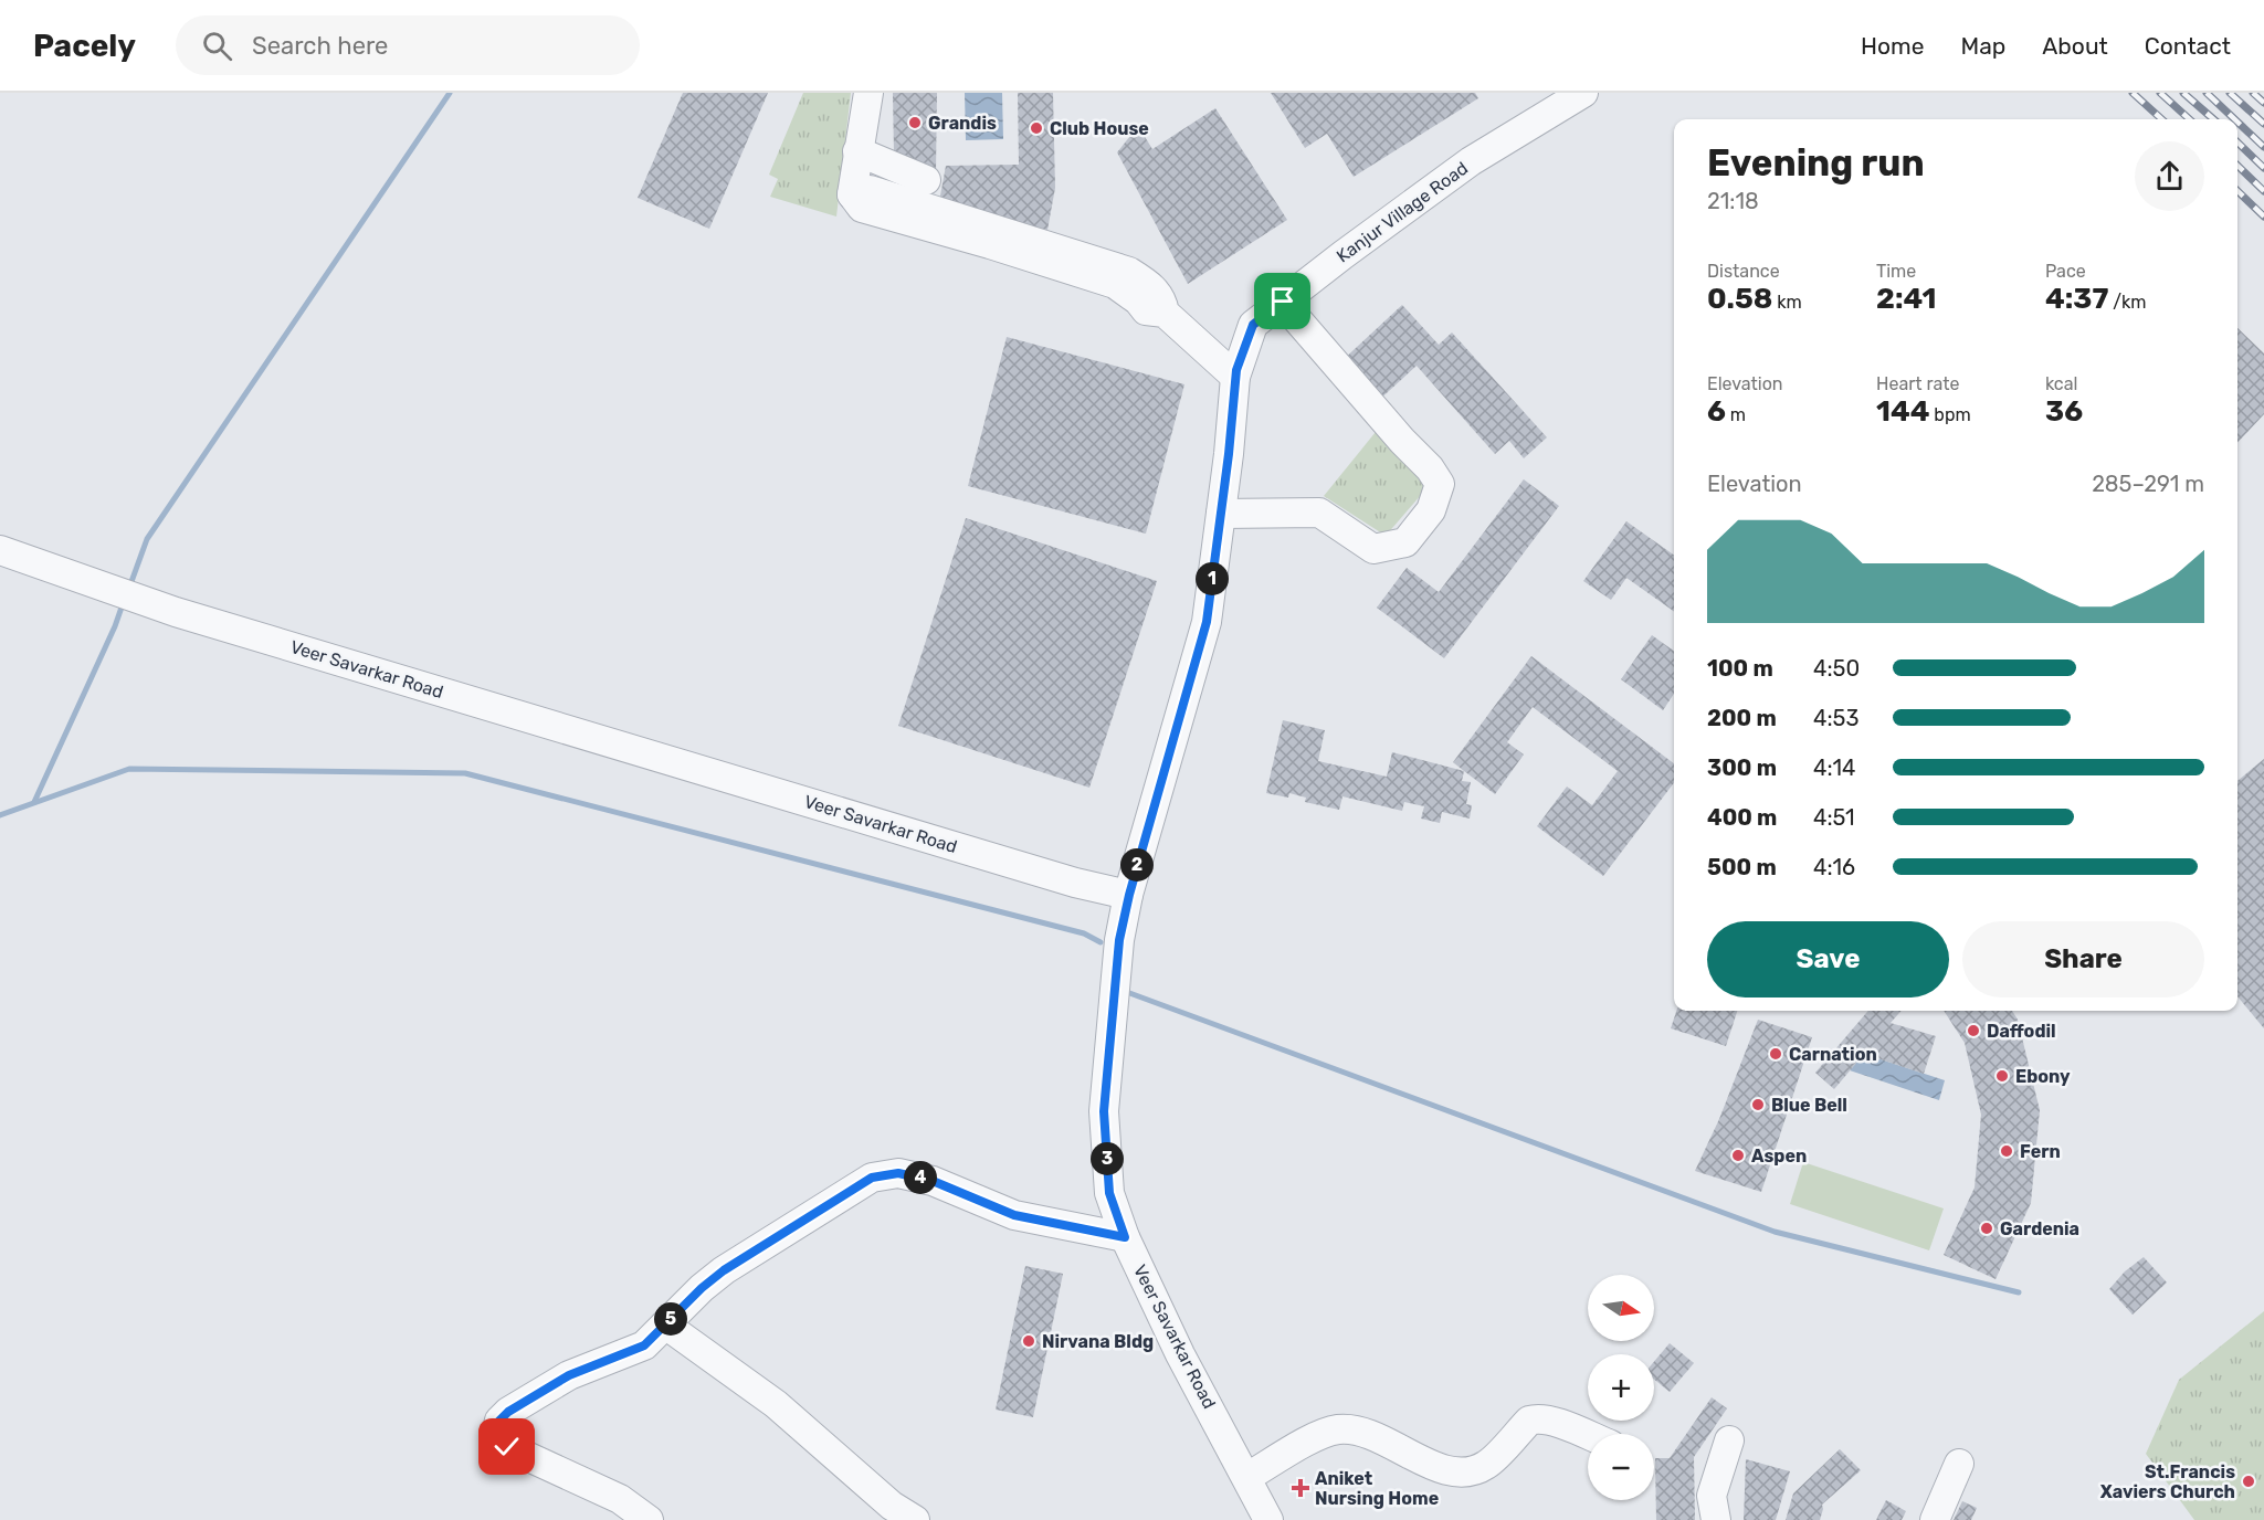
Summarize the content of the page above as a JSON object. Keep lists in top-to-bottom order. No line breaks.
{"streets":{"street":["Kanjur Village Road","Veer Savarkar Road"]},"crossings":[["Kanjur Village Road","Veer Savarkar Road"]],"places":{"other":["Grandis","Club House","Daffodil","Carnation","Ebony","Blue Bell","Fern","Aspen","Gardenia","Nirvana Bldg","St.Francis Xaviers Church"],"health":["Aniket Nursing Home"]},"north":"right","page":{"header":"Pacely","search":"Search here","nav":["Home","Map","About","Contact"],"heading":["Evening run","21:18"],"stats":[["Distance","0.58 km"],["Time","2:41"],["Pace","4:37 /km"],["Elevation","6 m"],["Heart rate","144 bpm"],["kcal","36"]],"chart":["Elevation","285–291 m"],"pins":["1","2","3","4","5"],"list":[{"name":"100 m","note":"4:50"},{"name":"200 m","note":"4:53"},{"name":"300 m","note":"4:14"},{"name":"400 m","note":"4:51"},{"name":"500 m","note":"4:16"}],"buttons":["Save","Share"],"map_buttons":["+","−"]}}
